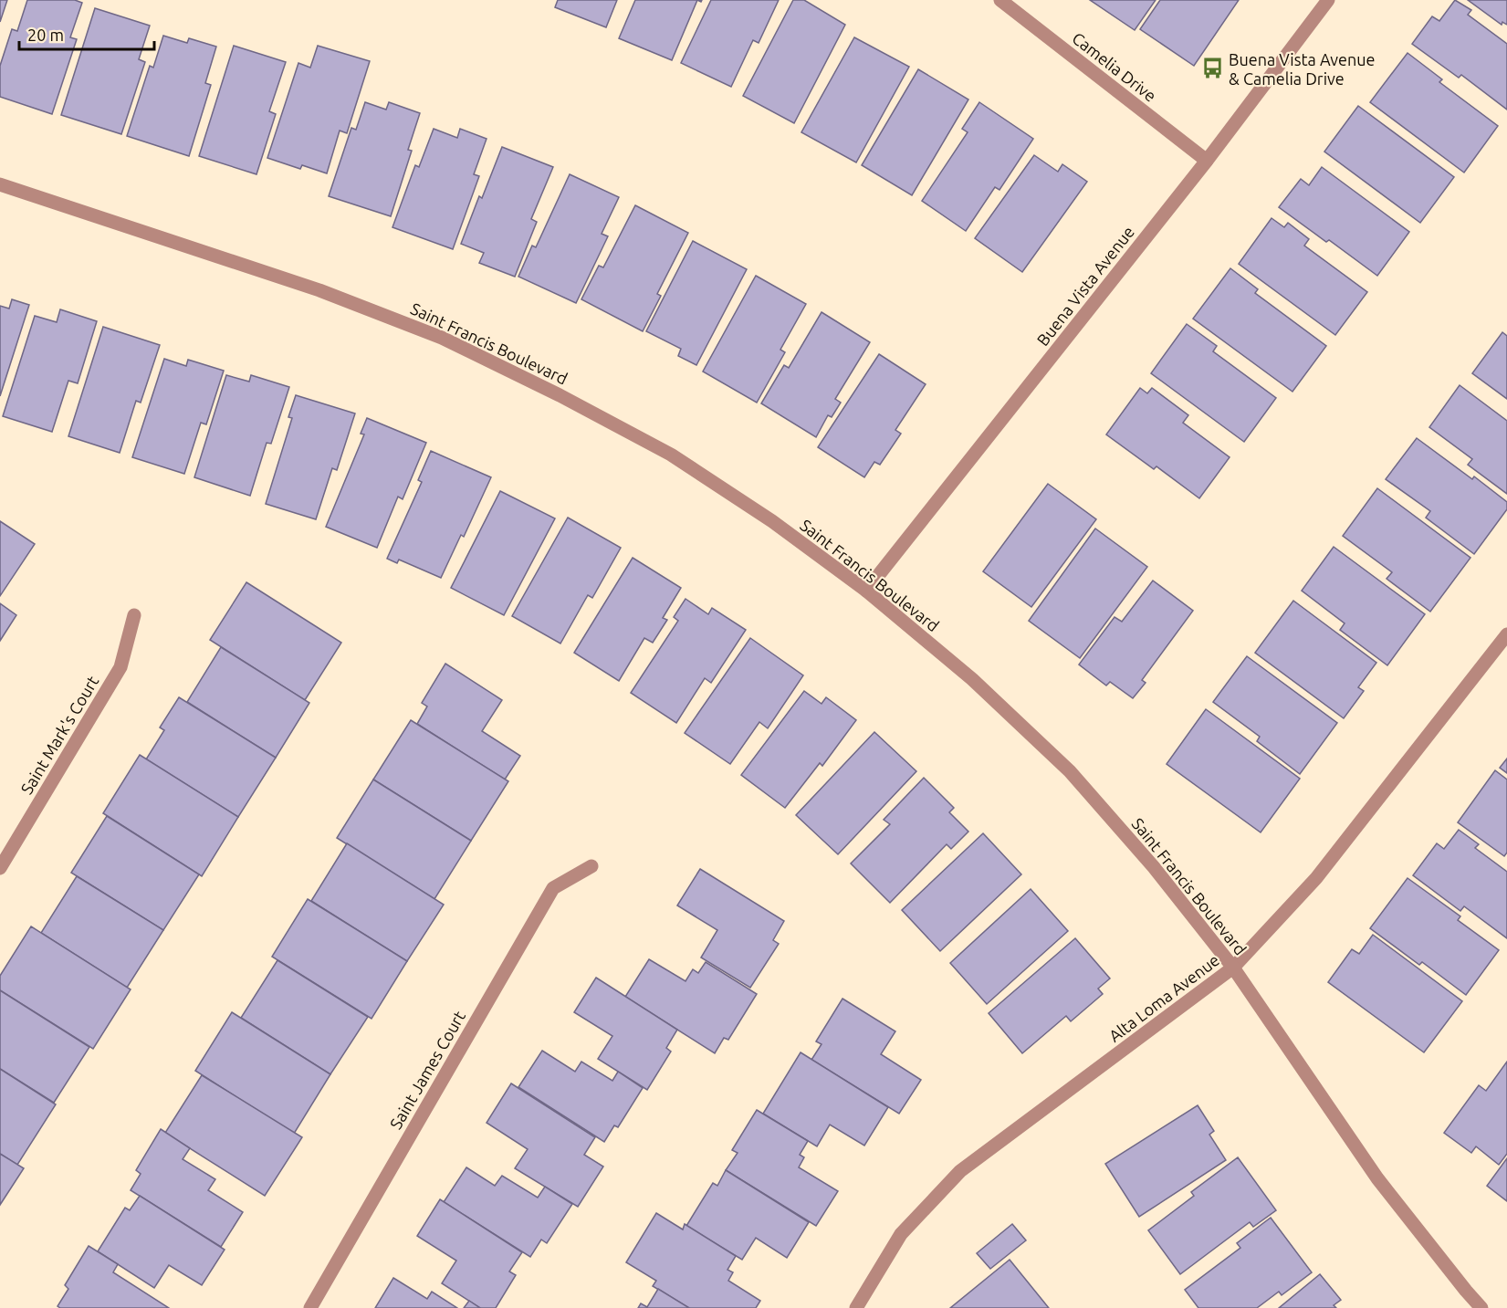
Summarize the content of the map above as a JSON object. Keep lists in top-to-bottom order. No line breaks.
{"streets":{"street":["Camelia Drive","Buena Vista Avenue","Saint Francis Boulevard","Saint Mark's Court","Alta Loma Avenue","Saint James Court"]},"crossings":[["Camelia Drive","Buena Vista Avenue"],["Buena Vista Avenue","Saint Francis Boulevard"],["Saint Francis Boulevard","Alta Loma Avenue"]],"places":{"bus stop":["Buena Vista Avenue & Camelia Drive"]},"scale_bar":"20 m"}
